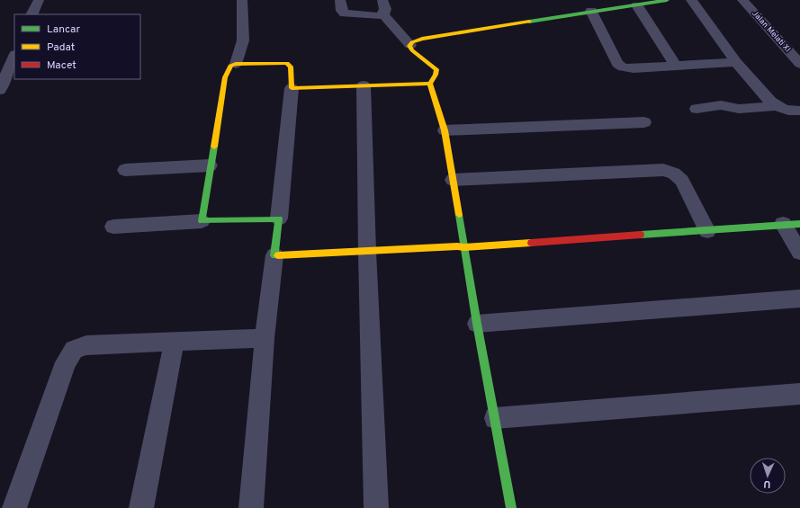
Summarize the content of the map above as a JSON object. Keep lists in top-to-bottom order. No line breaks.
{"streets":{"street":["Jalan Melati XI"]},"legend":["Lancar","Padat","Macet"],"north":"bottom"}
